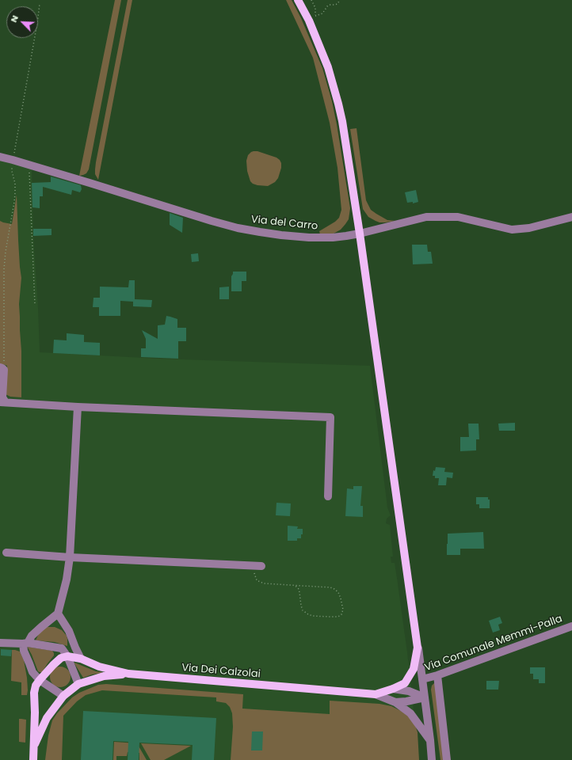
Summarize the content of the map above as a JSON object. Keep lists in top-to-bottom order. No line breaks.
{"streets":{"main road":["Via Dei Calzolai"],"street":["Via del Carro","Via Comunale Memmi-Palla"]},"north":"top left"}
